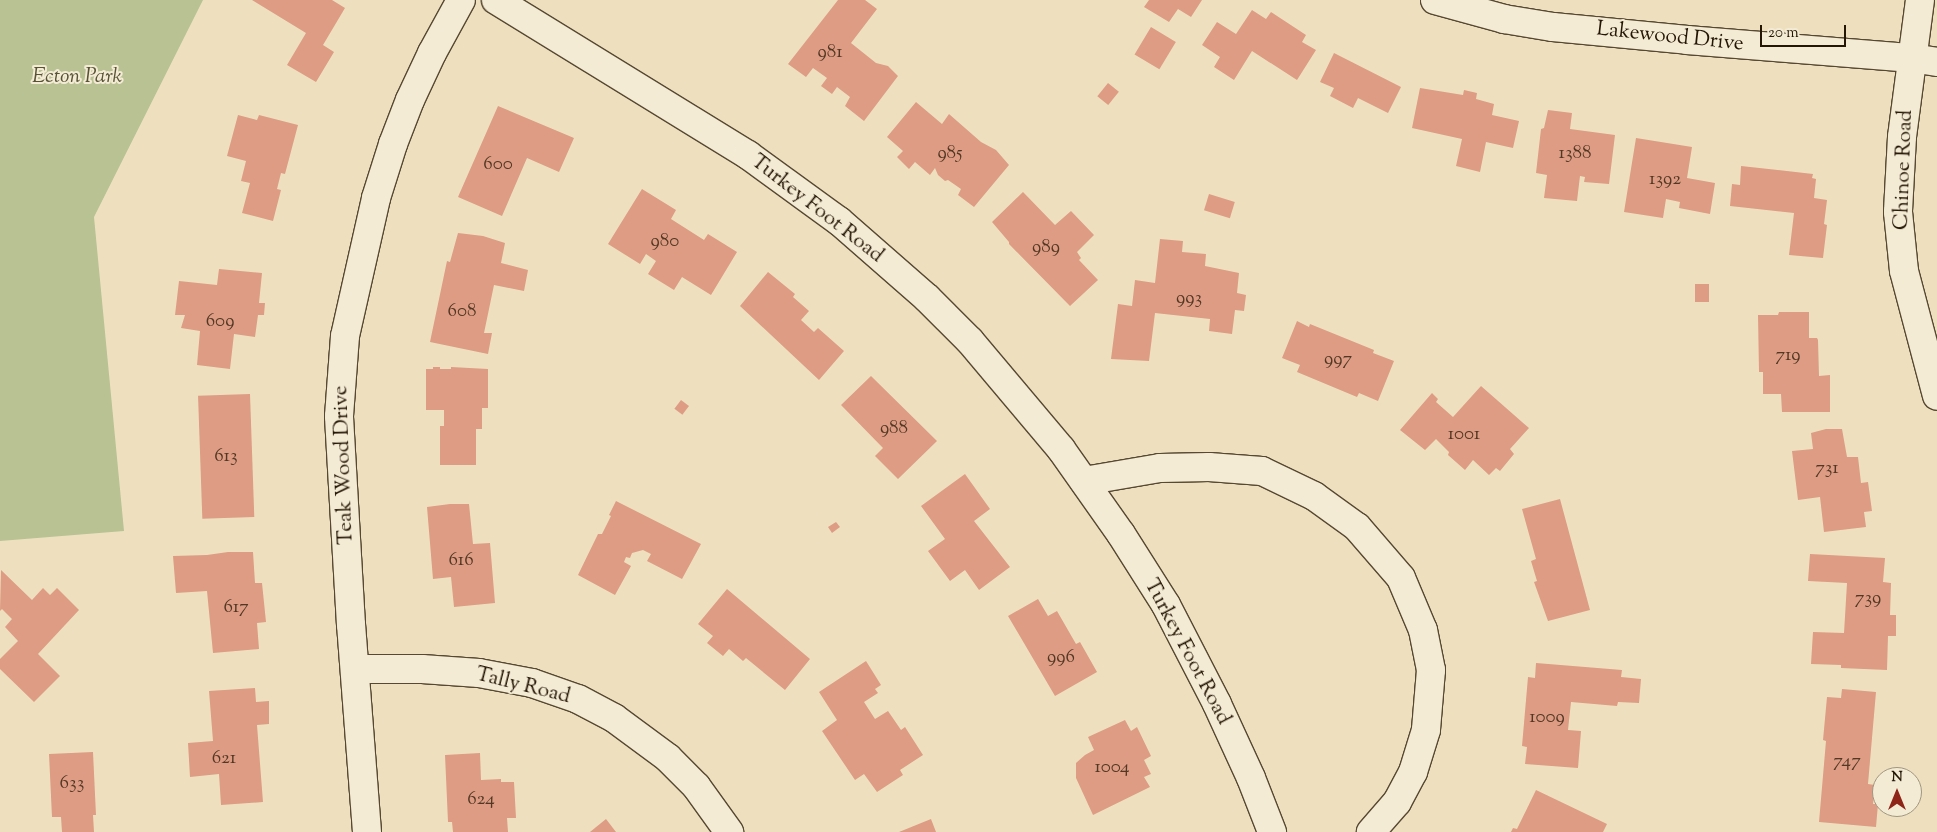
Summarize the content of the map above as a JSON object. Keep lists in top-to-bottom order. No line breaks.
{"streets":{"street":["Lakewood Drive","Chinoe Road","Turkey Foot Road","Teak Wood Drive","Tally Road"]},"crossings":[["Lakewood Drive","Chinoe Road"],["Teak Wood Drive","Tally Road"]],"parks":["Ecton Park"],"house_numbers":["981","985","1388","600","1392","980","989","993","608","609","719","997","988","1001","613","731","616","739","617","996","1009","621","747","1004","633","624"],"scale_bar":"20 m","north":"top"}
